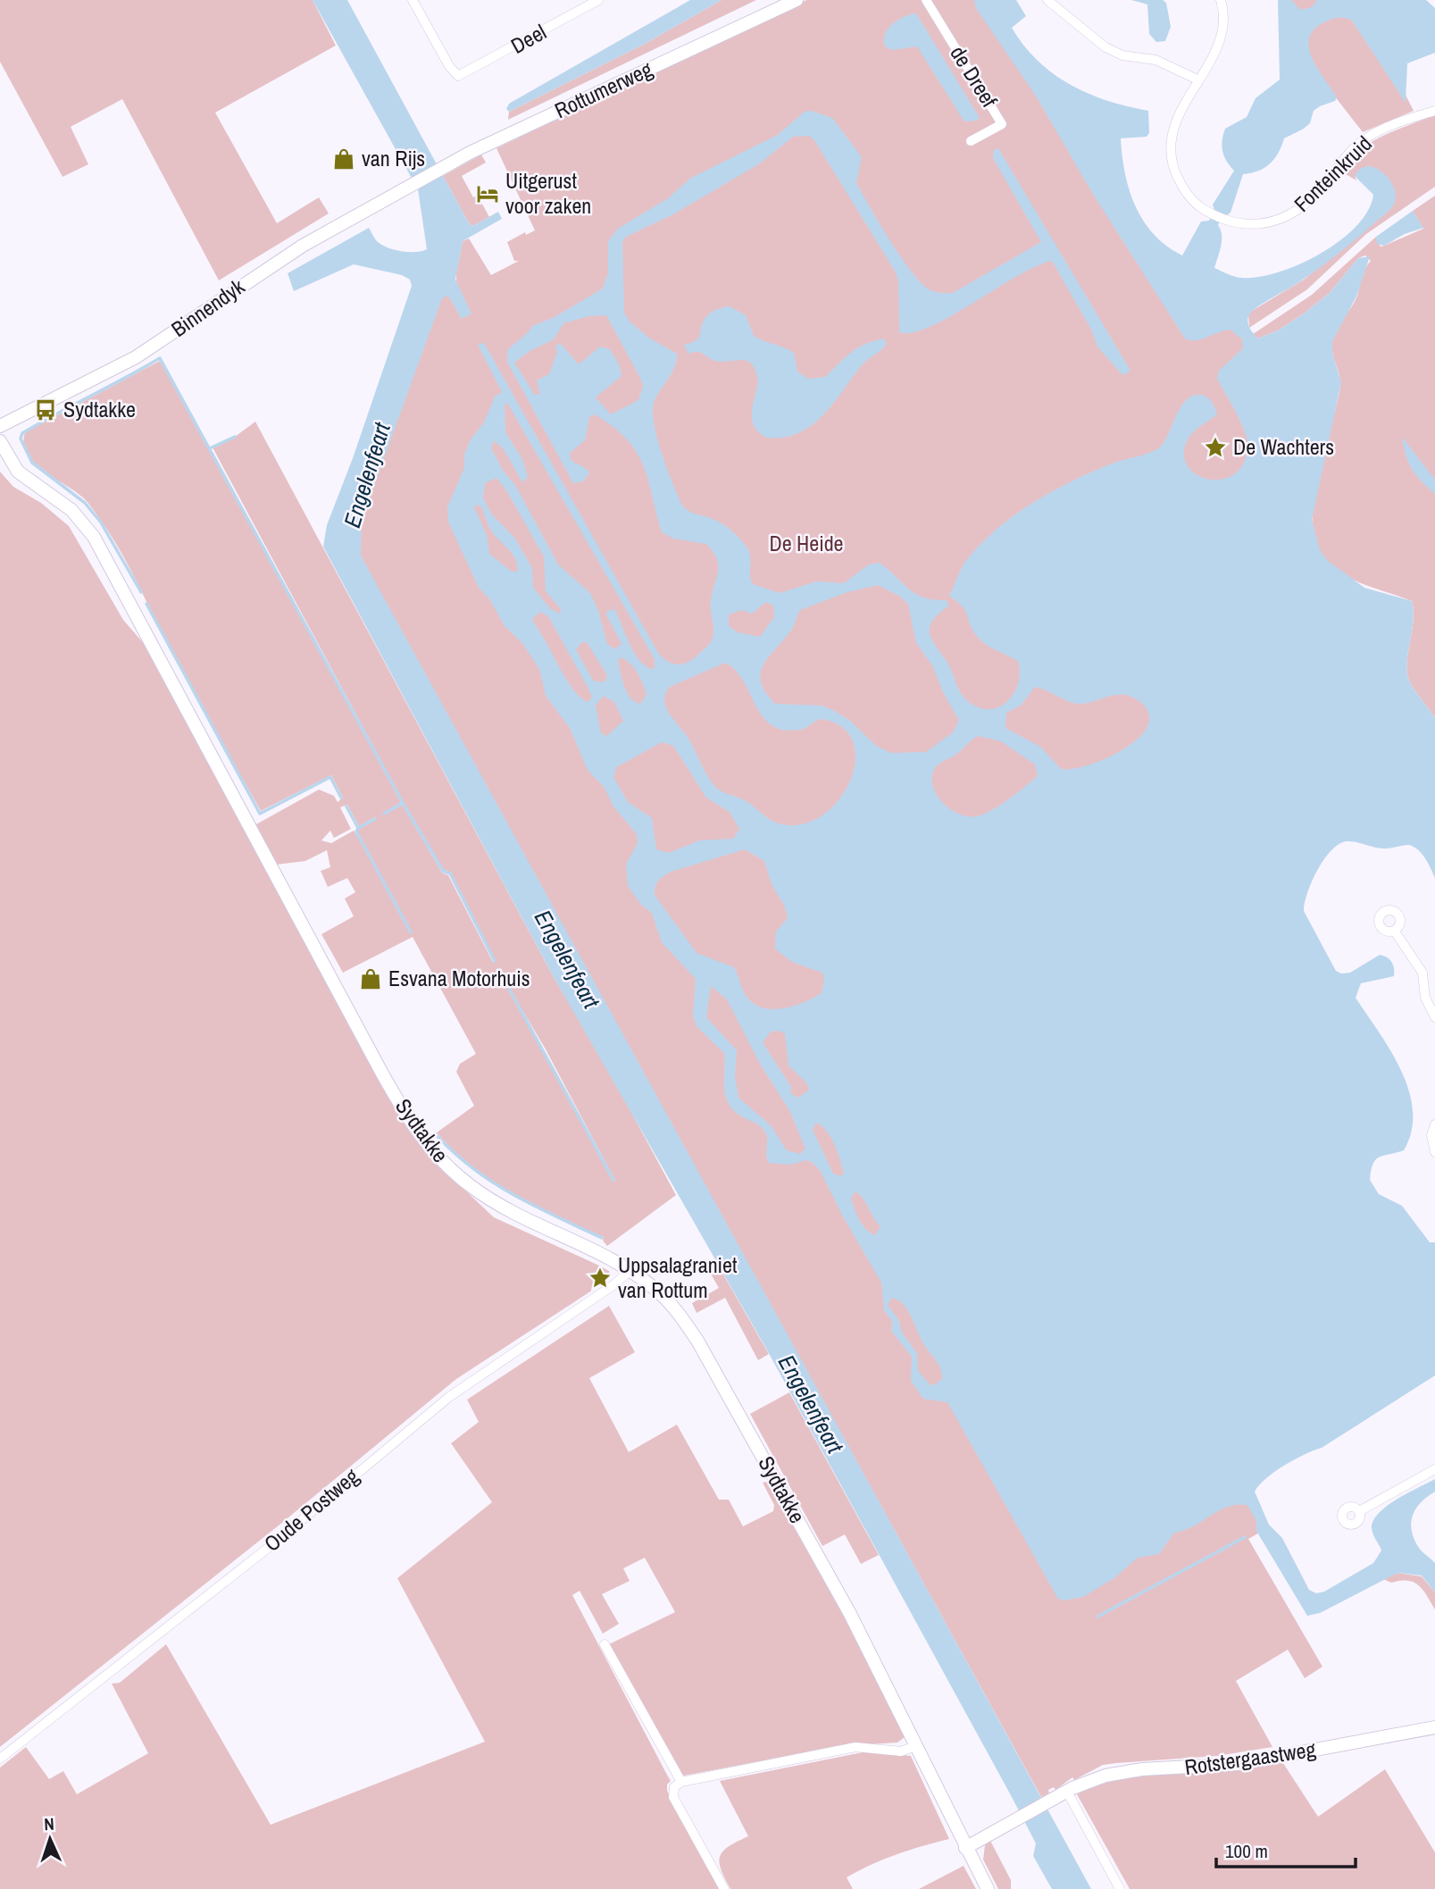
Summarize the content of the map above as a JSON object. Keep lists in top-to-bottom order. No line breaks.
{"streets":{"street":["Deel","de Dreef","Rottumerweg","Fonteinkruid","Binnendyk","Sydtakke","Oude Postweg","Rotstergaastweg"]},"crossings":[["Rottumerweg","Binnendyk"],["Sydtakke","Oude Postweg"],["Sydtakke","Rotstergaastweg"]],"water":["Engelenfeart"],"parks":["De Heide"],"places":{"shop":["van Rijs","Esvana Motorhuis"],"hotel":["Uitgerust voor zaken"],"bus stop":["Sydtakke"],"place":["De Wachters","Uppsalagraniet van Rottum"]},"scale_bar":"100 m","north":"top"}
